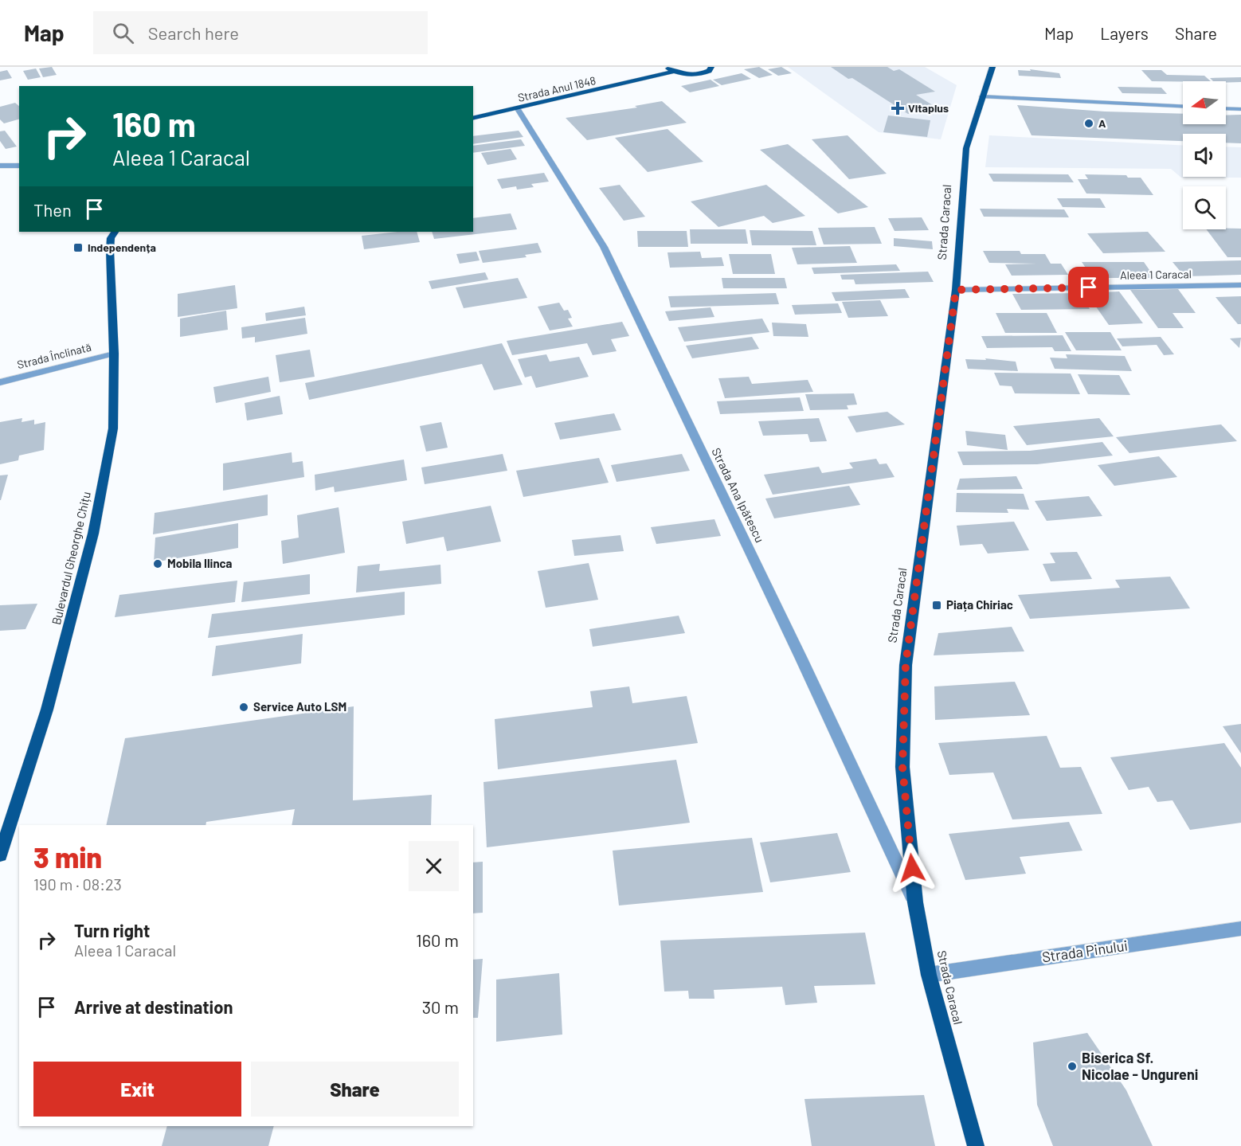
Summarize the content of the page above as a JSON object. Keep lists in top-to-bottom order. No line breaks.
{"streets":{"main road":["Strada Anul 1848","Strada Caracal","Bulevardul Gheorghe Chițu"],"street":["Aleea 1 Caracal","Strada Înclinată","Strada Ana Ipătescu","Strada Pinului"]},"crossings":[["Strada Anul 1848","Strada Ana Ipătescu"],["Strada Caracal","Aleea 1 Caracal"],["Strada Caracal","Strada Ana Ipătescu"],["Strada Caracal","Strada Pinului"],["Strada Înclinată","Bulevardul Gheorghe Chițu"]],"places":{"health":["Vitaplus"],"other":["A","Mobila Ilinca","Service Auto LSM","Biserica Sf. Nicolae - Ungureni"],"transit":["Independența","Piața Chiriac"]},"north":"left","page":{"header":"Map","search":"Search here","nav":["Map","Layers","Share"],"turn":["160 m","Aleea 1 Caracal"],"then":"Then","heading":["3 min","190 m · 08:23"],"list":[{"name":"Turn right","note":"Aleea 1 Caracal","value":"160 m"},{"name":"Arrive at destination","value":"30 m"}],"buttons":["Exit","Share"]}}
